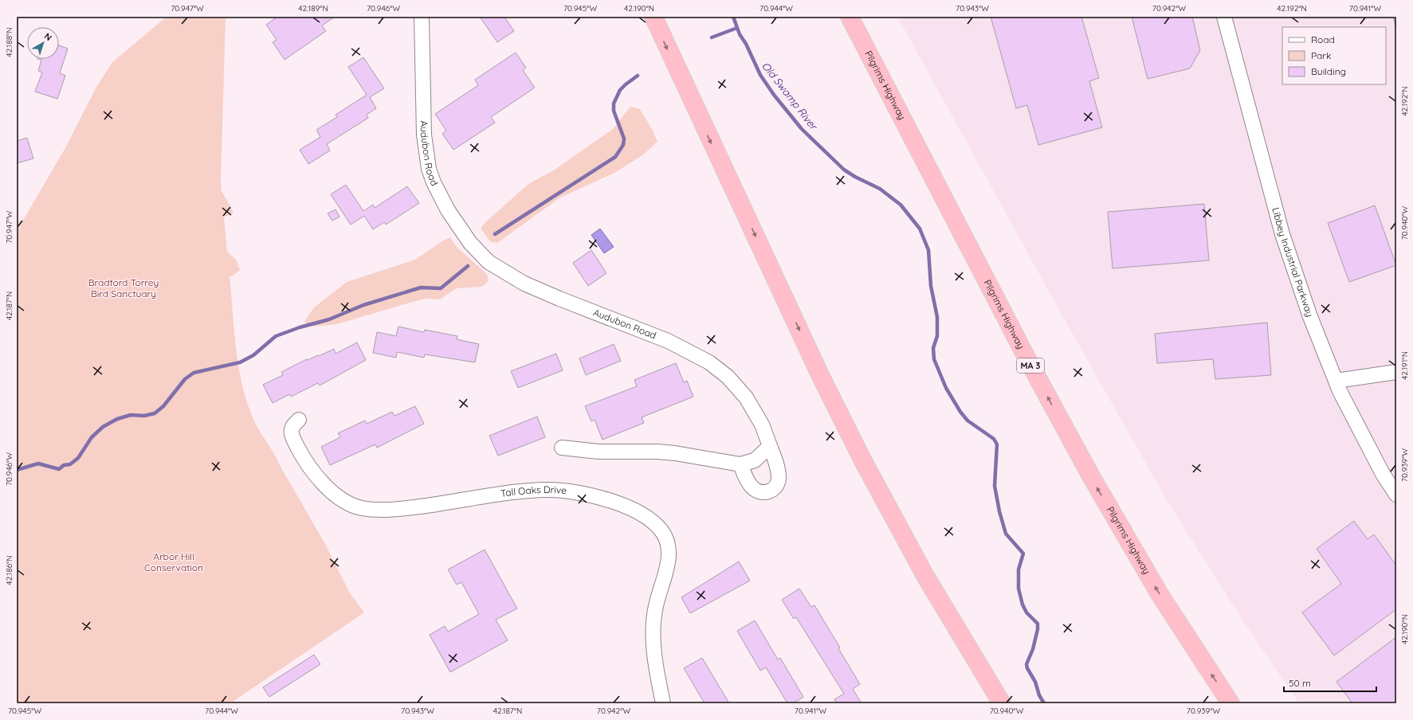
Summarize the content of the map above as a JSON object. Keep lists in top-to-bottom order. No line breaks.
{"streets":{"highway":["Pilgrims Highway","MA 3"],"street":["Audubon Road","Libbey Industrial Parkway","Tall Oaks Drive"]},"one_way":["Pilgrims Highway"],"water":["Old Swamp River"],"parks":["Bradford Torrey Bird Sanctuary","Arbor Hill Conservation"],"legend":["Road","Park","Building"],"scale_bar":"50 m","north":"top right","coordinates":["70.947°W","42.189°N","70.946°W","70.945°W","42.190°N","70.944°W","70.943°W","70.942°W","42.192°N","70.941°W","42.188°N","70.940°W","42.187°N","42.191°N","70.939°W","42.186°N"]}
